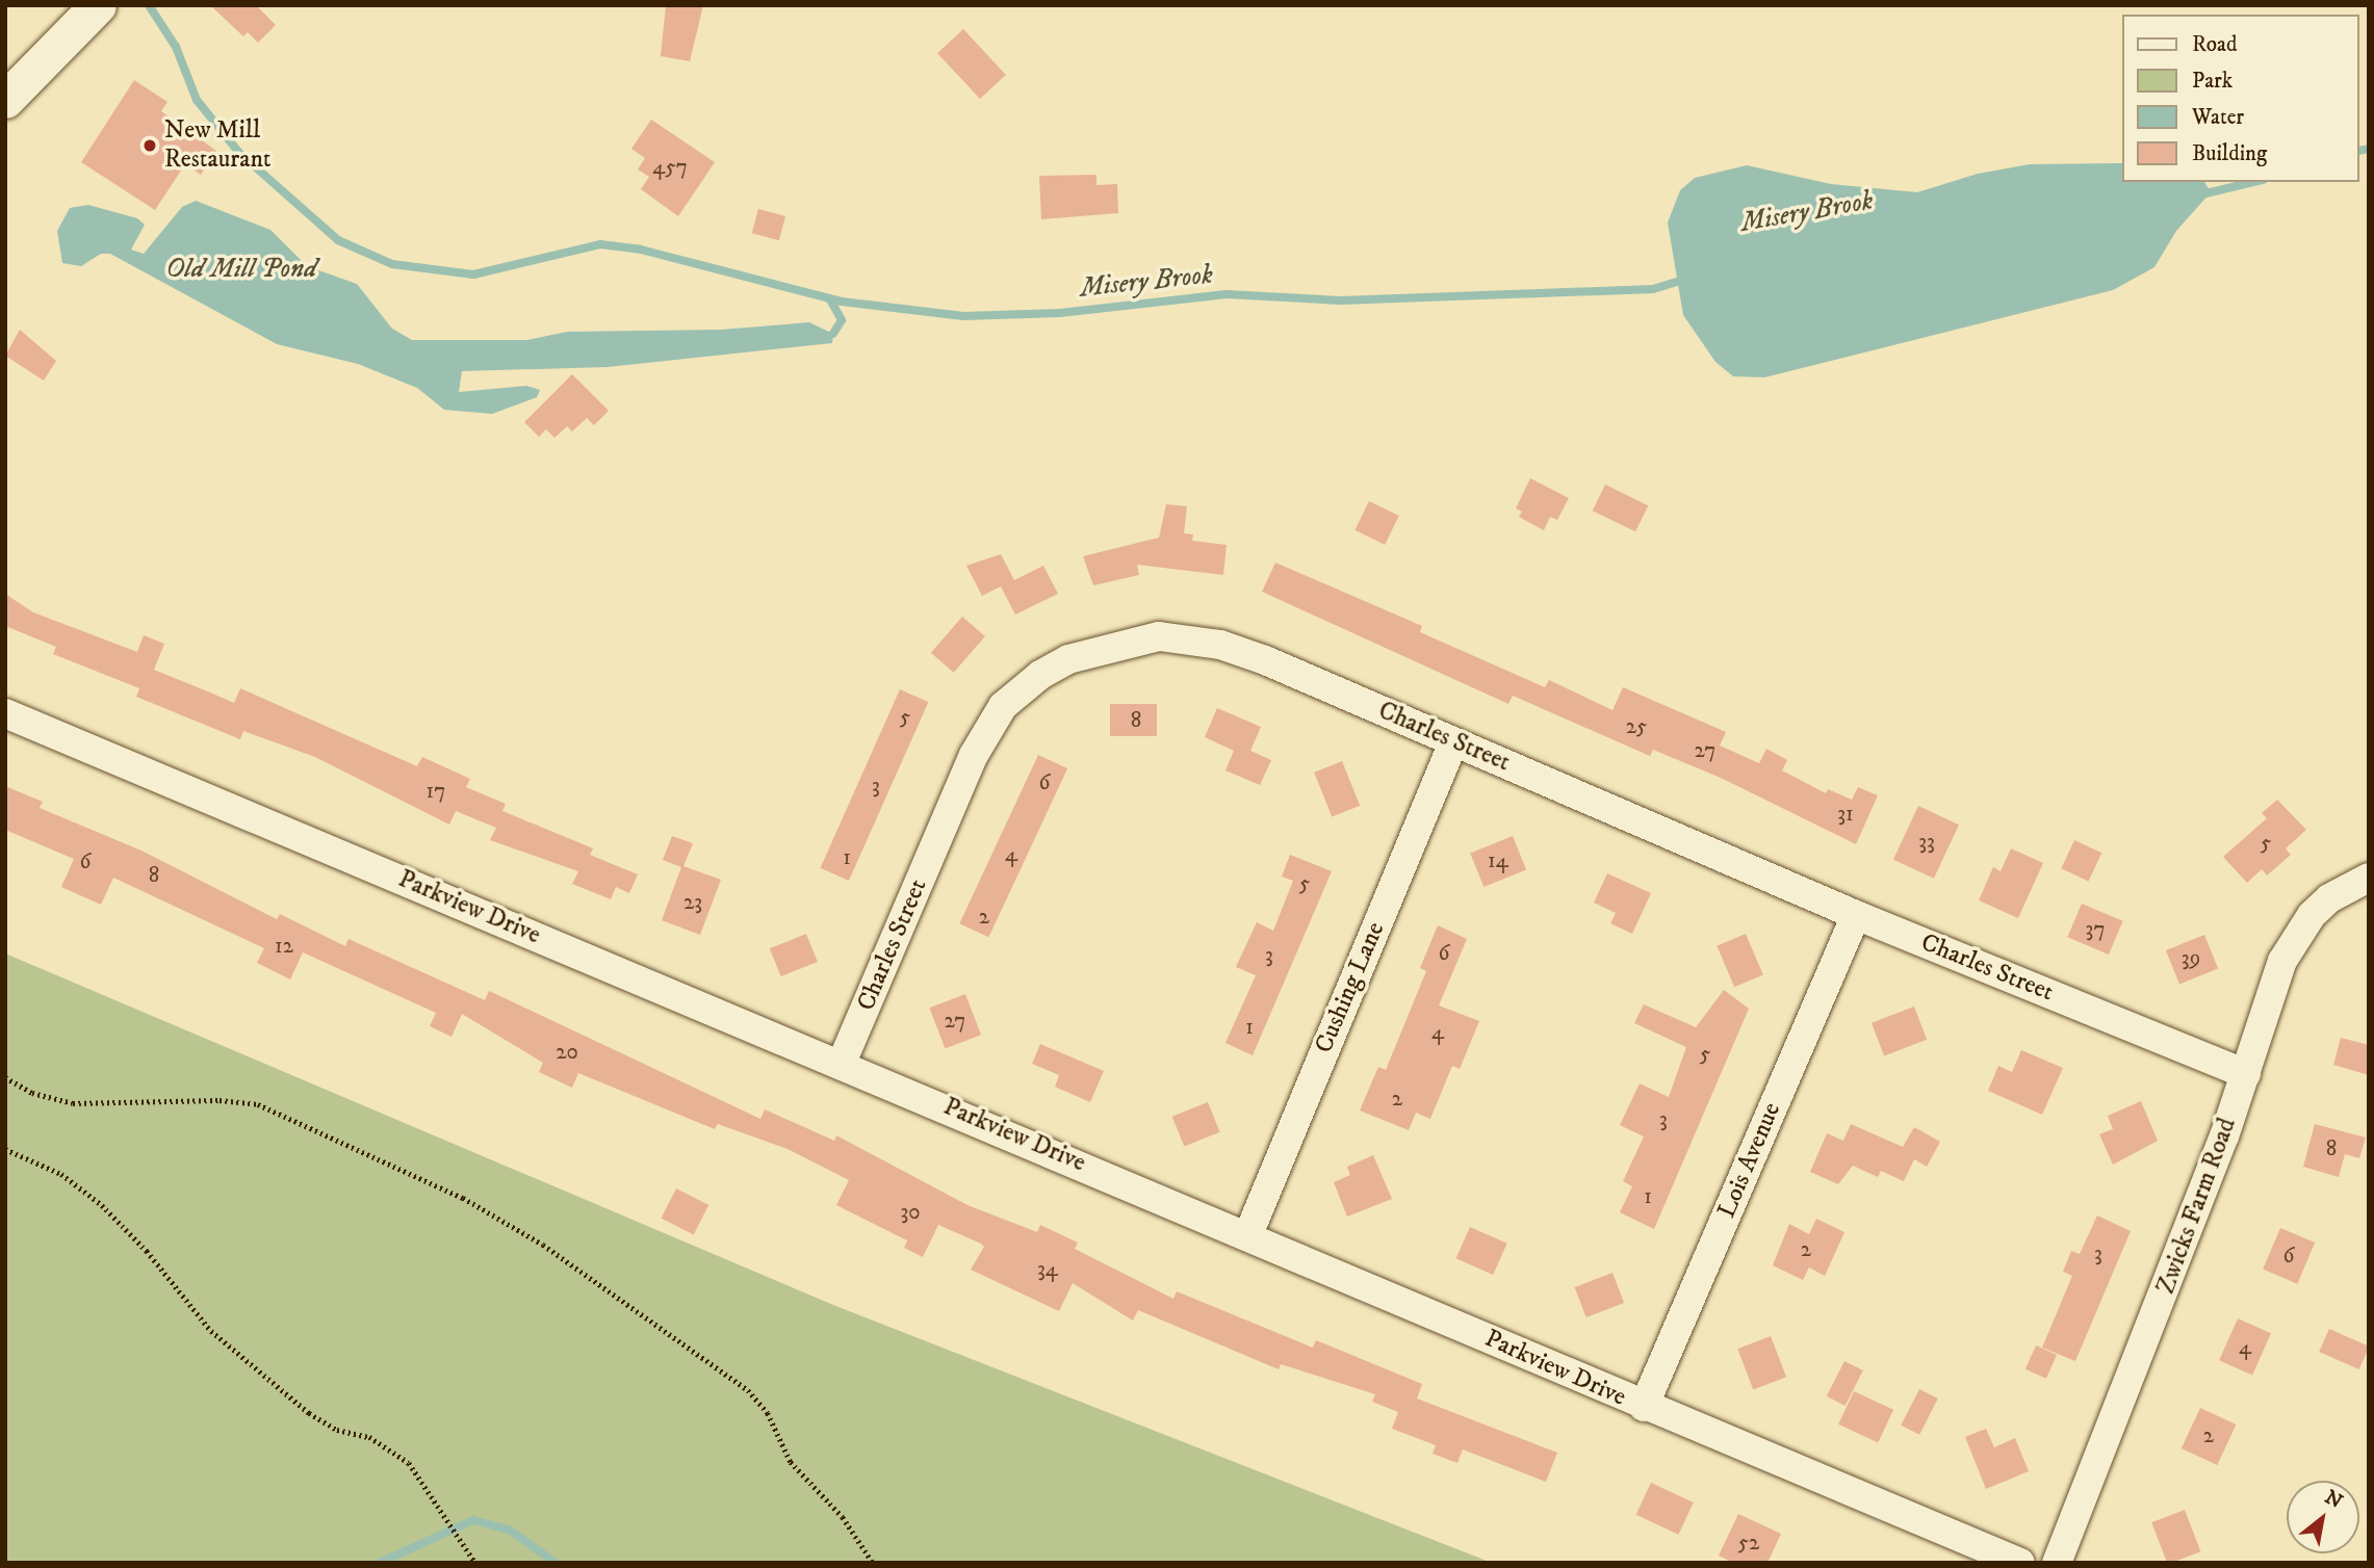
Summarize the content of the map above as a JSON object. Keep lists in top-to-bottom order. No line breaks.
{"streets":{"street":["Charles Street","Parkview Drive","Cushing Lane","Lois Avenue","Zwicks Farm Road"]},"crossings":[["Charles Street","Parkview Drive"],["Charles Street","Cushing Lane"],["Charles Street","Lois Avenue"],["Charles Street","Zwicks Farm Road"],["Parkview Drive","Cushing Lane"],["Parkview Drive","Lois Avenue"]],"water":["Misery Brook","Old Mill Pond"],"places":["New Mill Restaurant"],"house_numbers":["457","5","8","25","27","6","3","17","31","33","5","4","1","14","6","8","5","23","2","37","12","6","3","39","27","1","4","20","5","2","3","8","1","30","2","3","6","34","4","2","52"],"legend":["Road","Park","Water","Building"],"north":"top right"}
